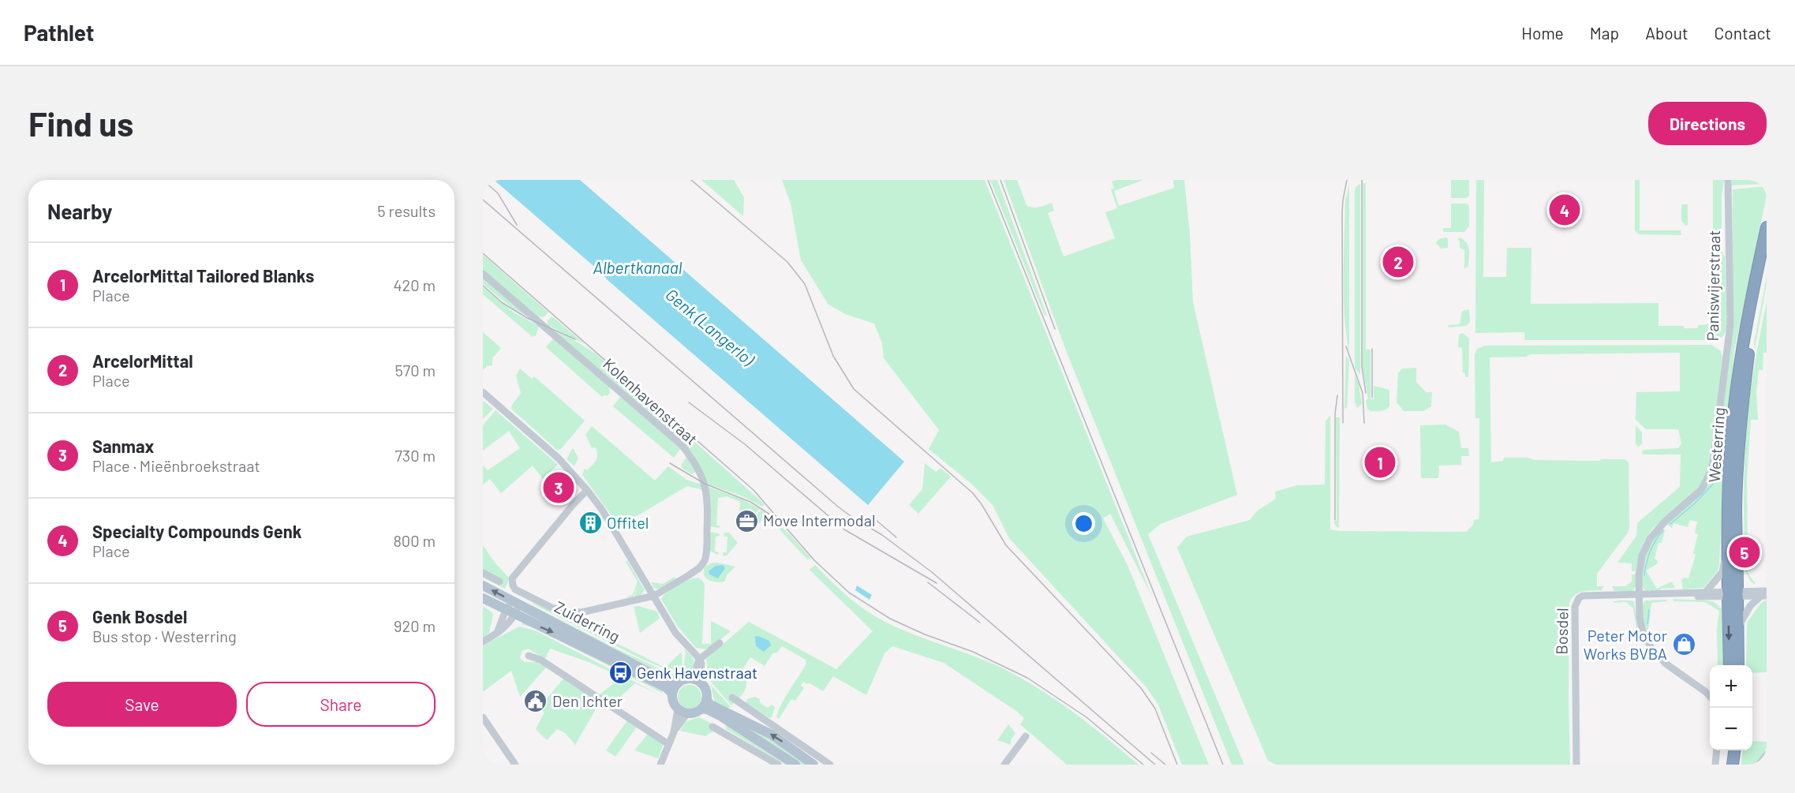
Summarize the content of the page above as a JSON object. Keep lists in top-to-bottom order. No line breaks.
{"streets":{"highway":["Westerring"],"main road":["Zuiderring"],"street":["Paniswijerstraat","Kolenhavenstraat","Bosdel"]},"crossings":[["Paniswijerstraat","Bosdel"],["Westerring","Bosdel"]],"water":["Albertkanaal","Genk (Langerlo)"],"places":{"office":["Move Intermodal"],"building":["Offitel"],"shop":["Peter Motor Works BVBA"],"bus stop":["Genk Havenstraat"],"public building":["Den Ichter"]},"page":{"header":"Pathlet","nav":["Home","Map","About","Contact"],"buttons":["Directions",["Save","Share"]],"title":"Find us","heading":["Nearby","5 results"],"pins":["4","2","1","3","5"],"list":[{"mark":"1","name":"ArcelorMittal Tailored Blanks","note":"Place","value":"420 m"},{"mark":"2","name":"ArcelorMittal","note":"Place","value":"570 m"},{"mark":"3","name":"Sanmax","note":"Place · Mieënbroekstraat","value":"730 m"},{"mark":"4","name":"Specialty Compounds Genk","note":"Place","value":"800 m"},{"mark":"5","name":"Genk Bosdel","note":"Bus stop · Westerring","value":"920 m"}],"map_buttons":["+","−"]}}
